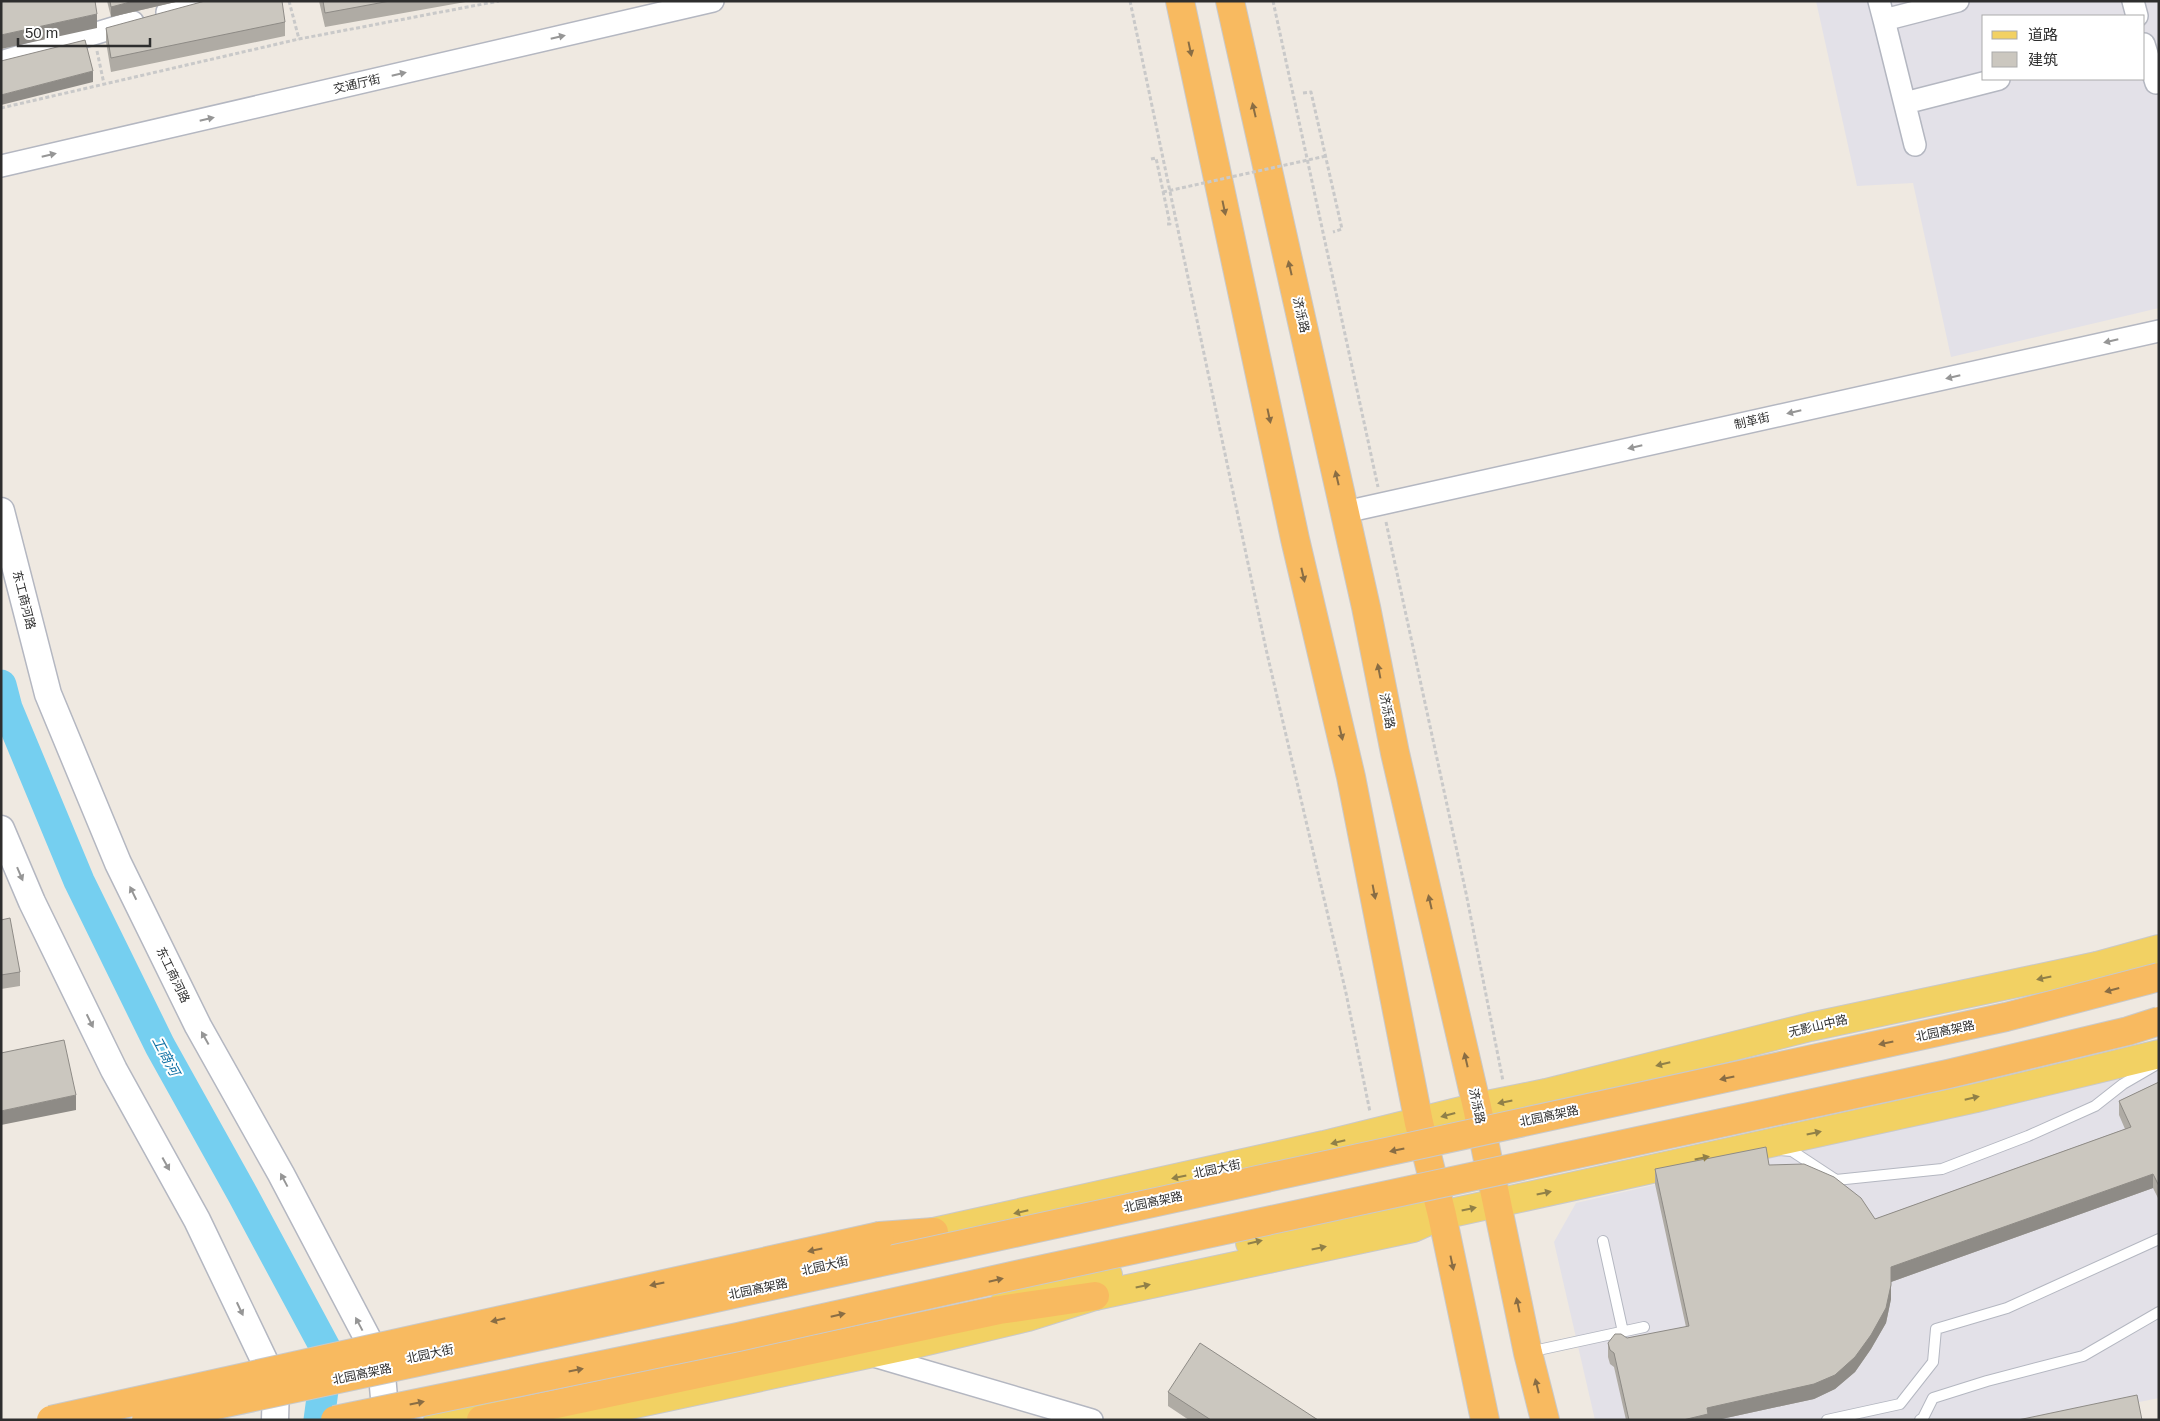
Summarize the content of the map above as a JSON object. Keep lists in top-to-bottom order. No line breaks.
{"streets":{"highway":["济泺路","北园高架路"],"main road":["无影山中路","北园大街"],"street":["交通厅街","制革街","东工商河路"]},"crossings":[["济泺路","制革街"],["济泺路","无影山中路"],["济泺路","北园大街"],["东工商河路","北园大街"],["无影山中路","北园大街"]],"one_way":["交通厅街","制革街"],"water":["工商河"],"legend":["道路","建筑"],"scale_bar":"50 m"}
